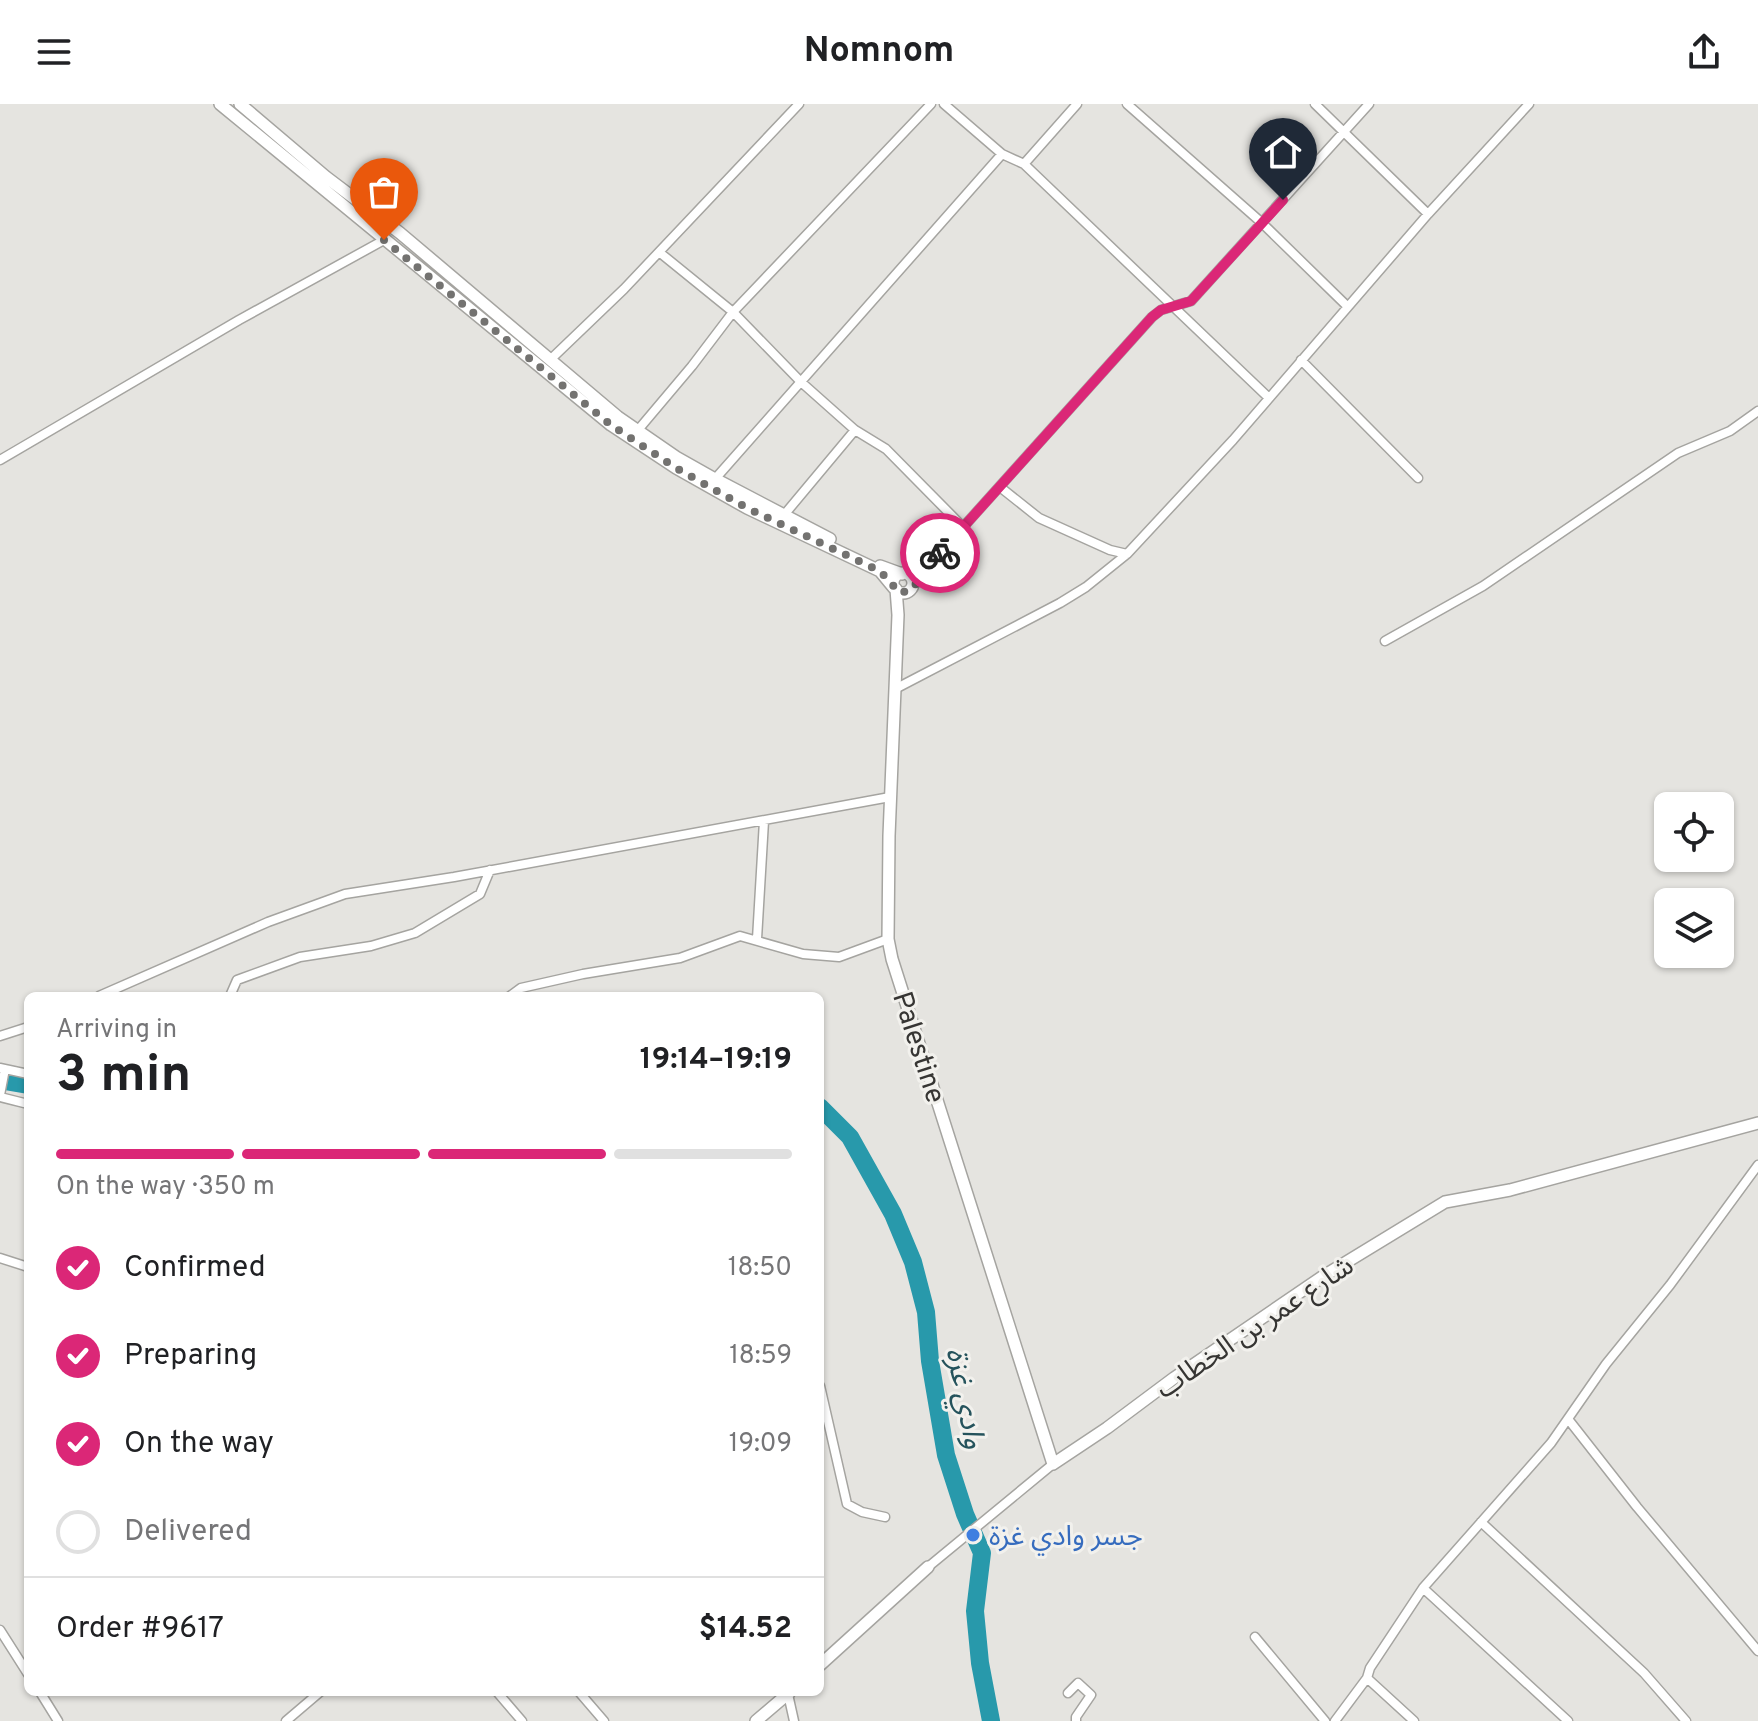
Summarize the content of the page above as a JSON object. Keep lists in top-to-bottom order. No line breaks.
{"streets":{"street":["Palestine","شارع عمر بن الخطاب"]},"crossings":[["Palestine","شارع عمر بن الخطاب"]],"water":["وادي غزة"],"places":["جسر وادي غزة"],"page":{"header":"Nomnom","heading":["3 min","Arriving in","19:14–19:19"],"panel":["Order #9617","$14.52"],"bar":"On the way · 350 m","list":[["Confirmed","18:50"],["Preparing","18:59"],["On the way","19:09"],"Delivered"]}}
